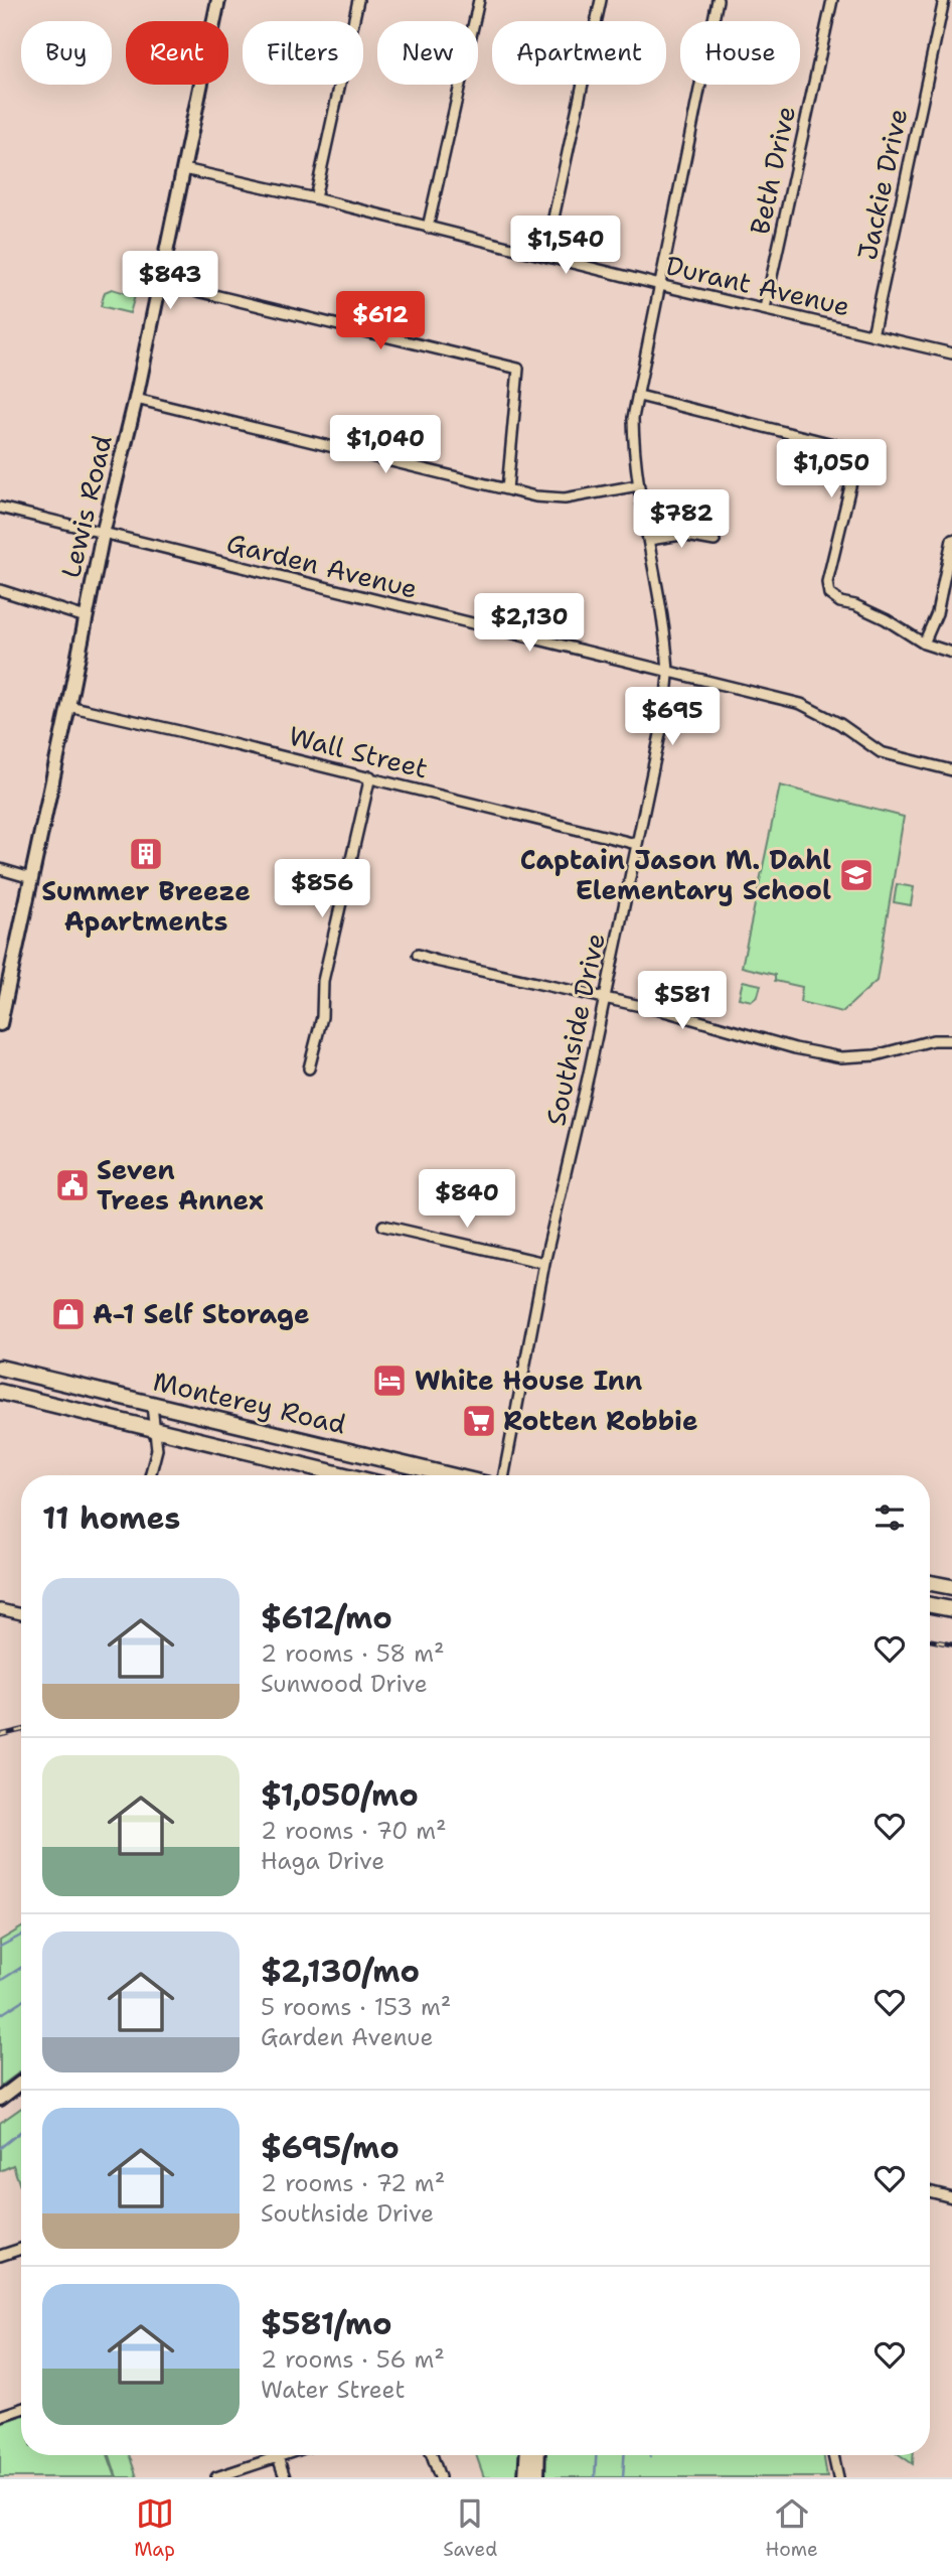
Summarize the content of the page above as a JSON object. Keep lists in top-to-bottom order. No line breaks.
{"streets":{"main road":["Monterey Road"],"street":["Beth Drive","Jackie Drive","Durant Avenue","Lewis Road","Garden Avenue","Wall Street","Southside Drive"]},"crossings":[["Beth Drive","Durant Avenue"],["Jackie Drive","Durant Avenue"],["Durant Avenue","Lewis Road"],["Durant Avenue","Southside Drive"],["Lewis Road","Garden Avenue"],["Lewis Road","Wall Street"],["Garden Avenue","Southside Drive"],["Wall Street","Southside Drive"]],"places":{"building":["Summer Breeze Apartments"],"school or university":["Captain Jason M. Dahl Elementary School"],"public building":["Seven Trees Annex"],"shop":["A-1 Self Storage"],"hotel":["White House Inn"],"supermarket":["Rotten Robbie"]},"page":{"chip":["Buy","Rent","Filters","New","Apartment","House"],"price":["$1,540","$843","$612","$1,040","$1,050","$782","$2,130","$695","$856","$581","$840"],"heading":"11 homes","list":[{"name":"$612/mo","note":"2 rooms · 58 m² · Sunwood Drive"},{"name":"$1,050/mo","note":"2 rooms · 70 m² · Haga Drive"},{"name":"$2,130/mo","note":"5 rooms · 153 m² · Garden Avenue"},{"name":"$695/mo","note":"2 rooms · 72 m² · Southside Drive"},{"name":"$581/mo","note":"2 rooms · 56 m² · Water Street"}],"tabs":["Map","Saved","Home"]}}
